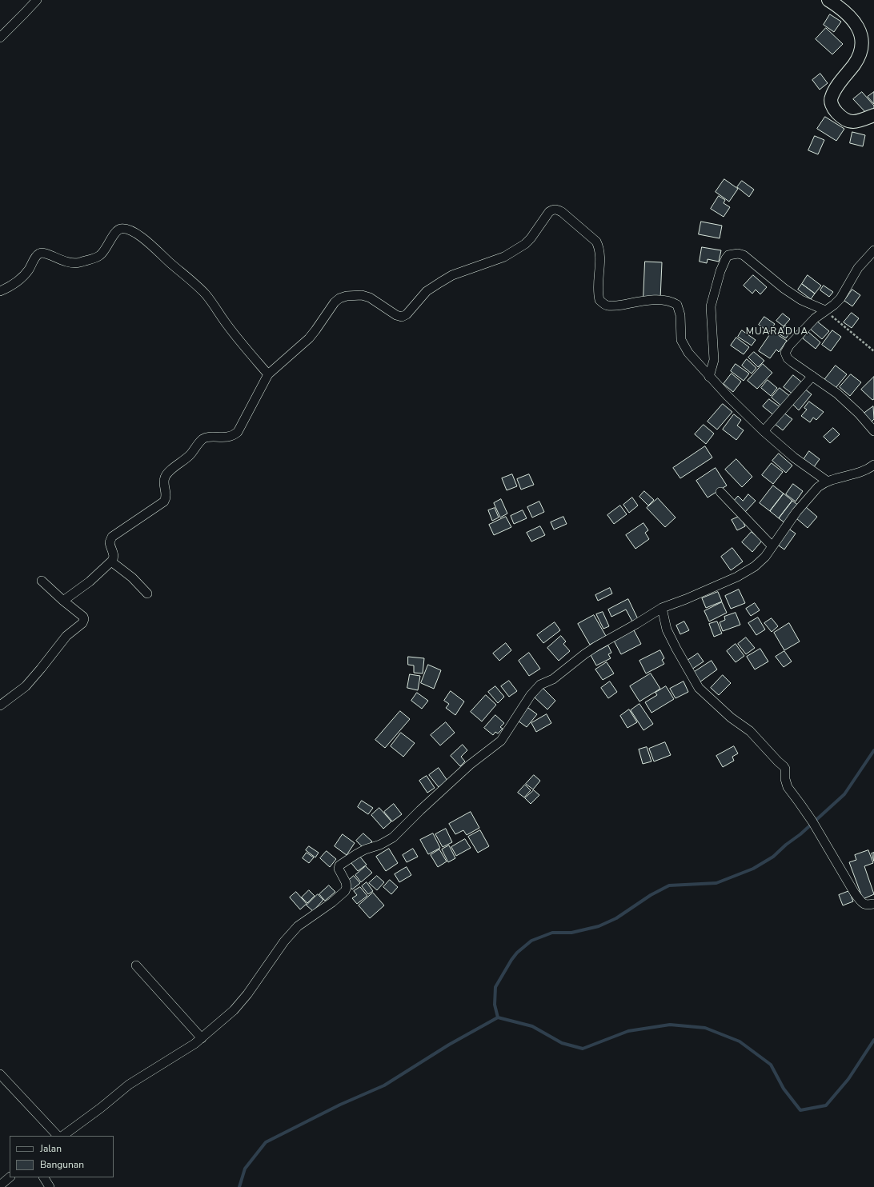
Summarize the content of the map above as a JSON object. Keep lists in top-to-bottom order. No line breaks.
{"districts":["MUARADUA"],"legend":["Jalan","Bangunan"]}
